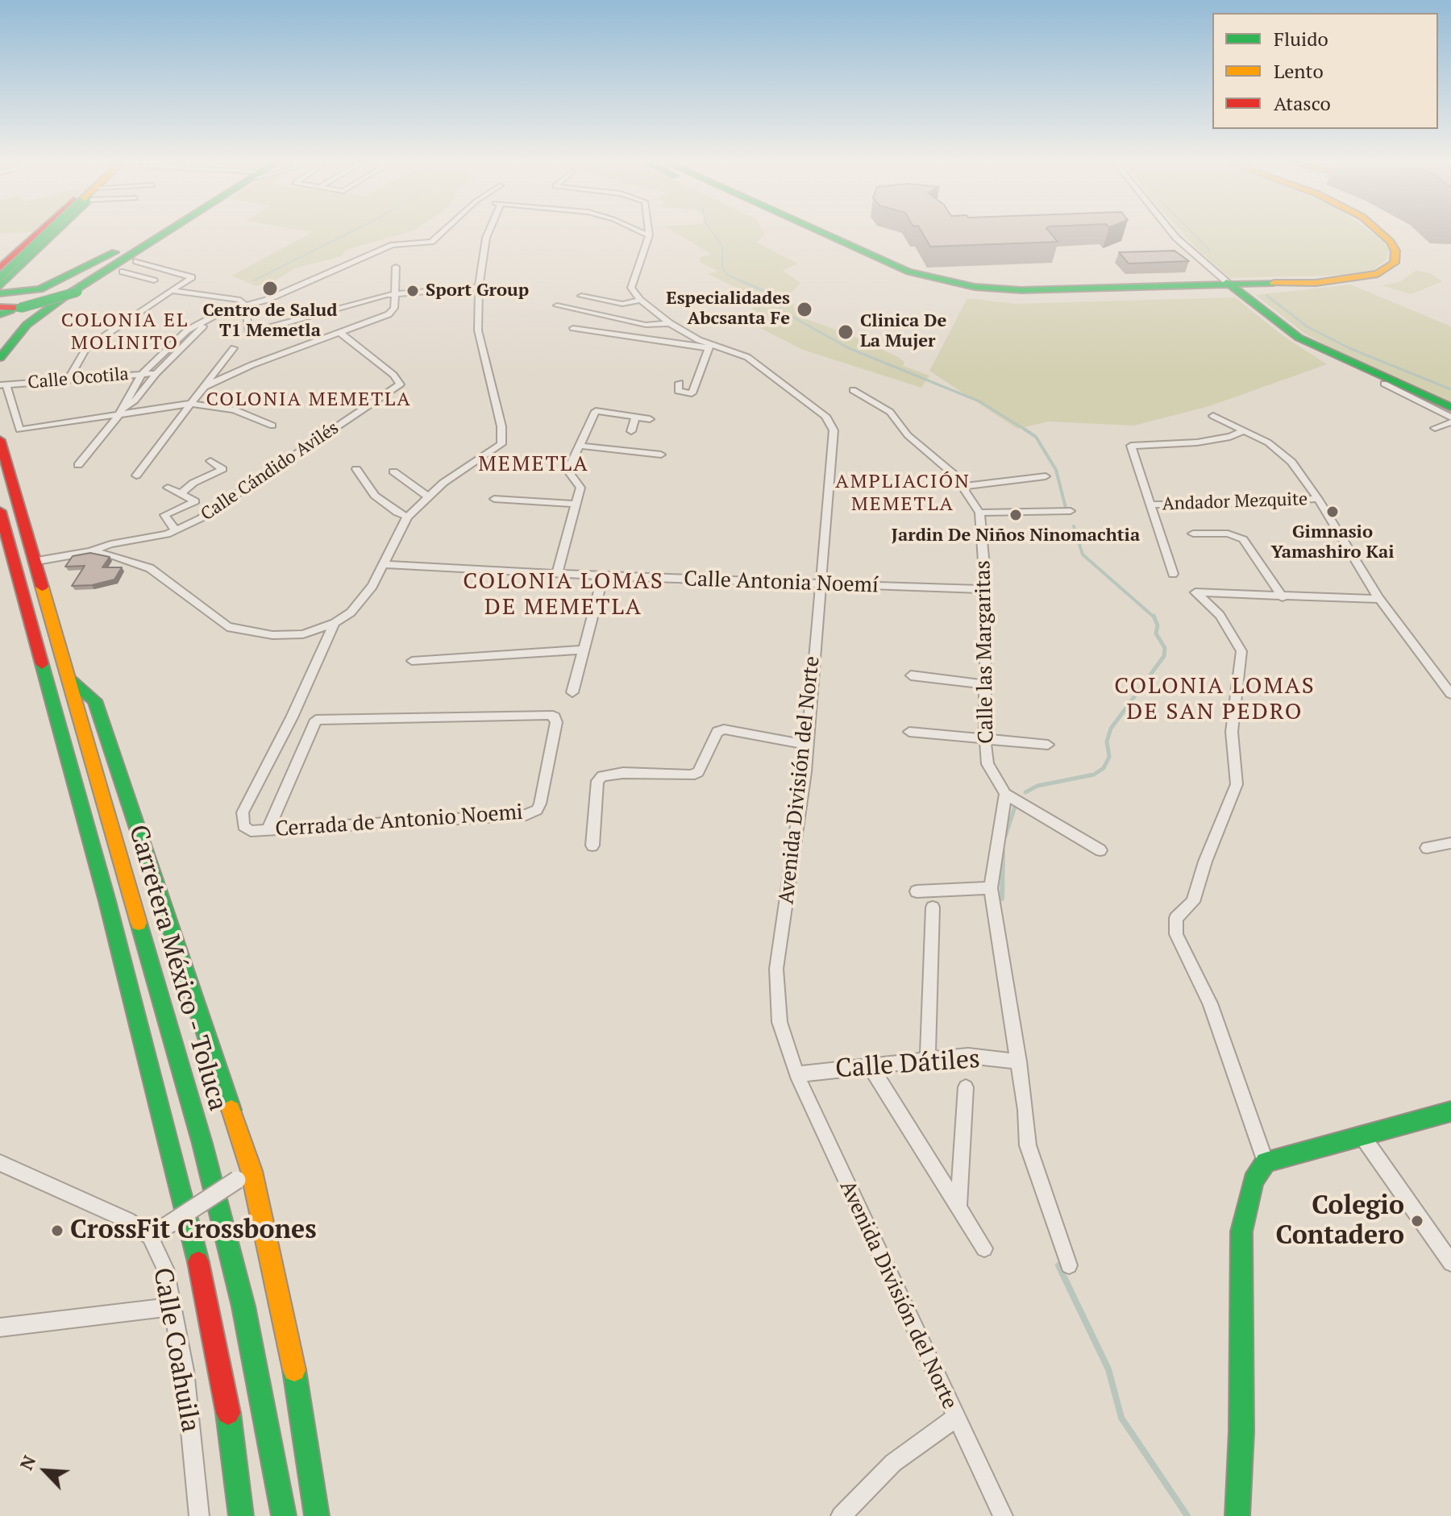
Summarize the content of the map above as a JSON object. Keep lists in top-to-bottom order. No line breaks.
{"streets":{"main road":["Carretera México - Toluca"],"street":["Calle Ocotila","Calle Cándido Avilés","Andador Mezquite","Calle Antonia Noemí","Calle las Margaritas","Avenida División del Norte","Cerrada de Antonio Noemi","Calle Dátiles","Calle Coahuila"]},"crossings":[["Calle Cándido Avilés","Carretera México - Toluca"],["Calle Antonia Noemí","Calle las Margaritas"],["Calle Antonia Noemí","Avenida División del Norte"],["Avenida División del Norte","Calle Dátiles"]],"districts":["COLONIA EL MOLINITO","COLONIA MEMETLA","MEMETLA","AMPLIACIÓN MEMETLA","COLONIA LOMAS DE MEMETLA","COLONIA LOMAS DE SAN PEDRO"],"places":["Centro de Salud T1 Memetla","Sport Group","Especialidades Abcsanta Fe","Clinica De La Mujer","Gimnasio Yamashiro Kai","Jardin De Niños Ninomachtia","Colegio Contadero","CrossFit Crossbones"],"legend":["Fluido","Lento","Atasco"],"north":"top left"}
